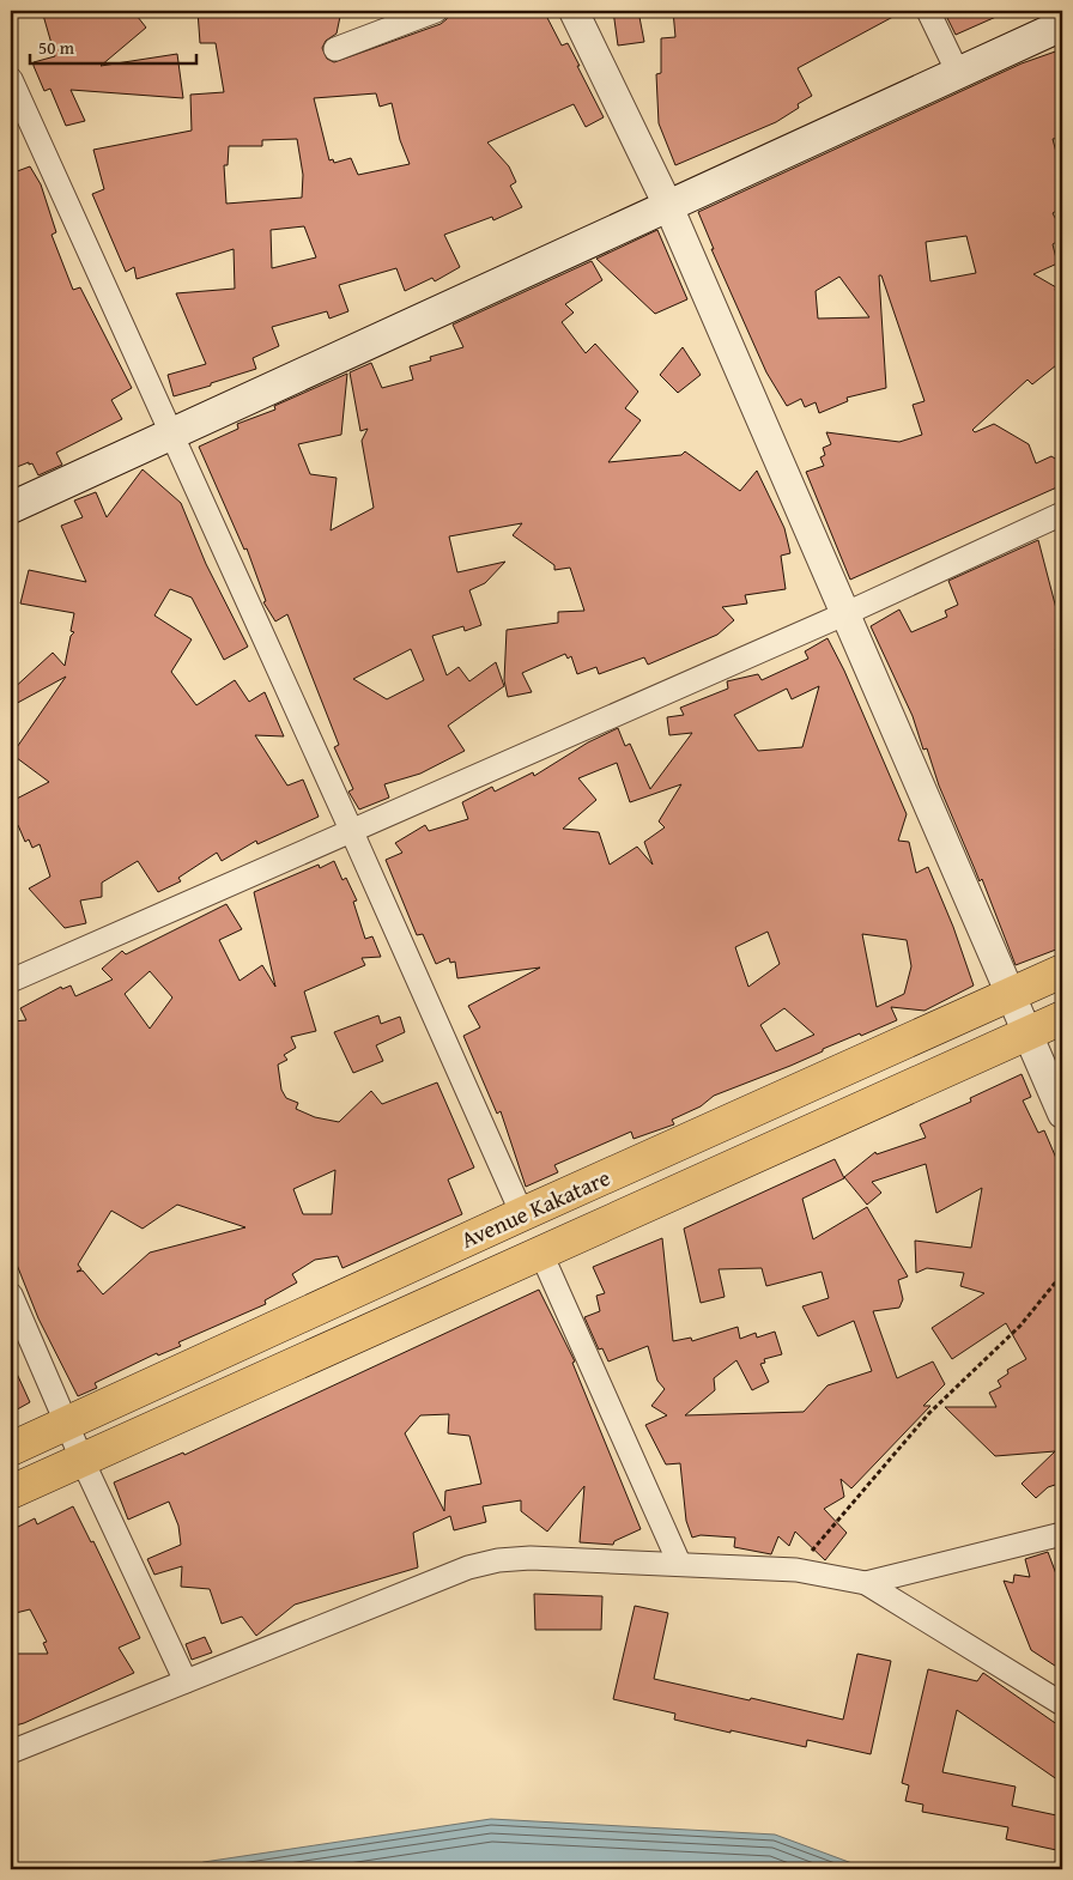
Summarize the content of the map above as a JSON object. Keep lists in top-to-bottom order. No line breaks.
{"streets":{"main road":["Avenue Kakatare"]},"scale_bar":"50 m"}
